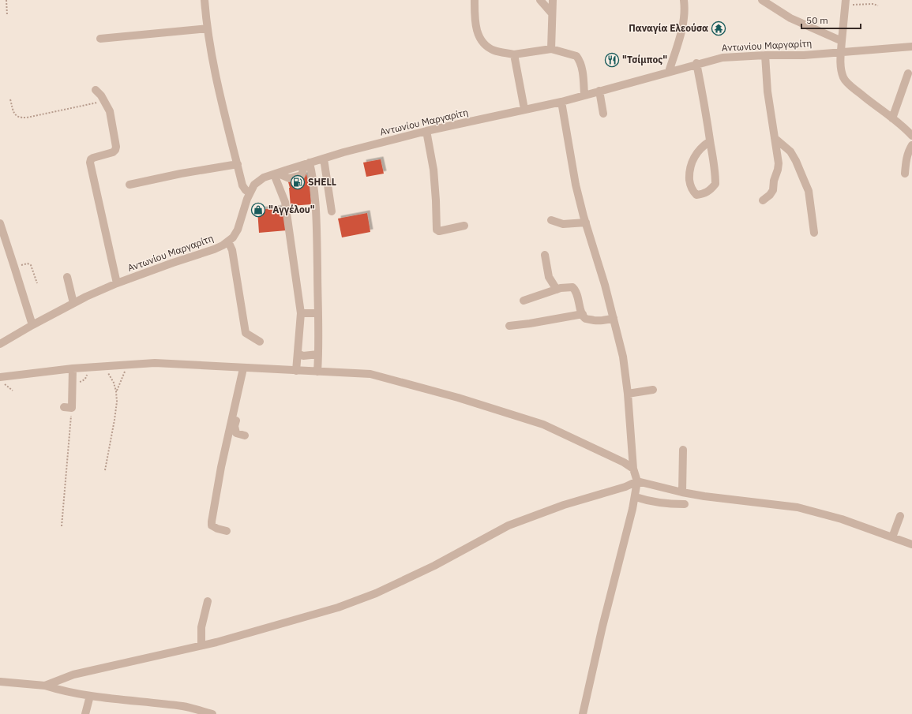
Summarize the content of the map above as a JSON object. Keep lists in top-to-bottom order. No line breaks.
{"streets":{"street":["Αντωνίου Μαργαρίτη"]},"places":{"temple":["Παναγία Ελεούσα"],"restaurant":["\"Τσίμπος\""],"fuel station":["SHELL"],"shop":["\"Αγγέλου\""]},"scale_bar":"50 m"}
